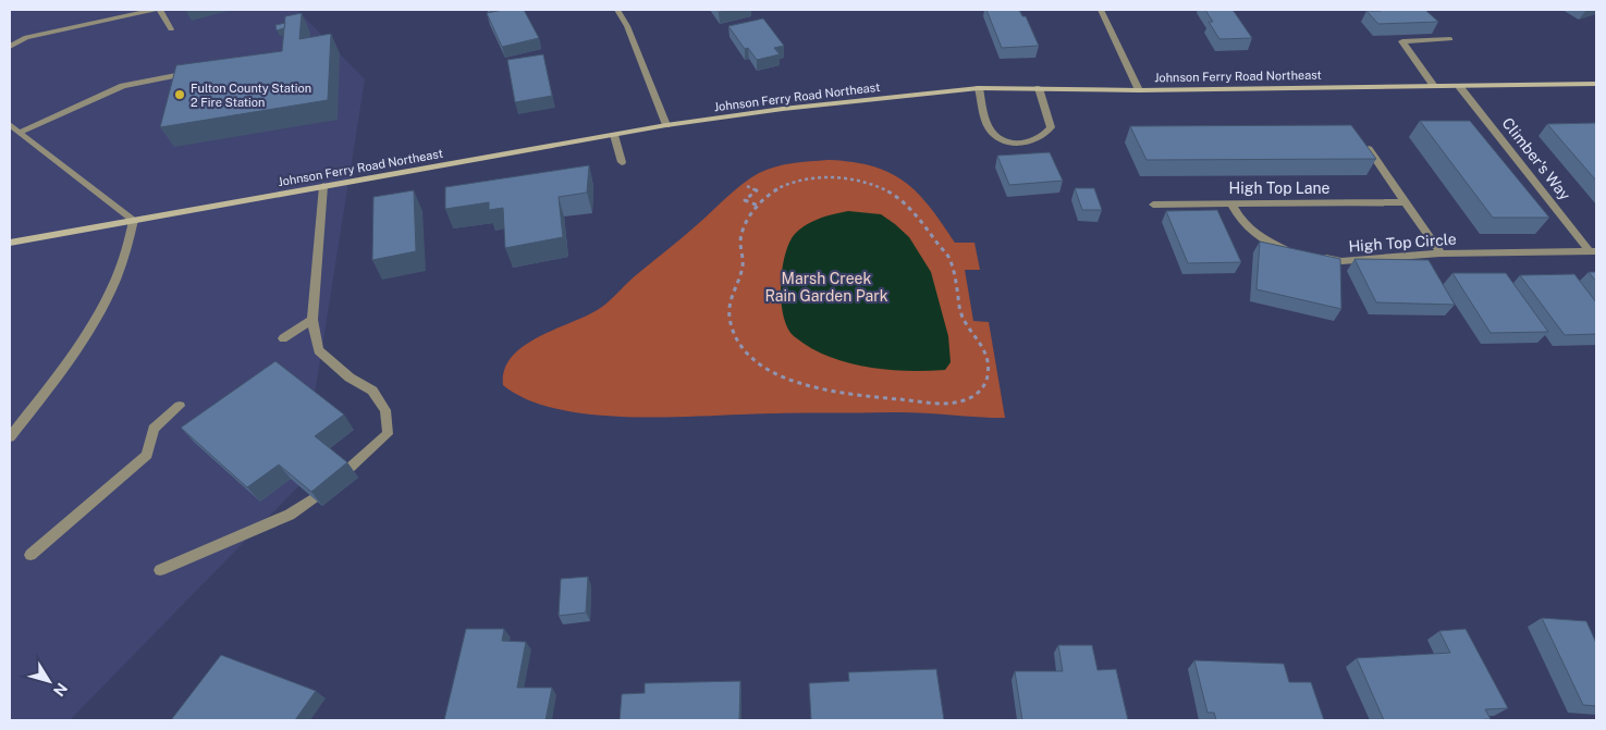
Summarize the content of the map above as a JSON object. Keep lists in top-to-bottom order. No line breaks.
{"streets":{"street":["Johnson Ferry Road Northeast","Climber's Way","High Top Lane","High Top Circle"]},"crossings":[["Johnson Ferry Road Northeast","Climber's Way"],["Climber's Way","High Top Circle"]],"parks":["Marsh Creek Rain Garden Park"],"places":["Fulton County Station 2 Fire Station"],"north":"bottom right"}
